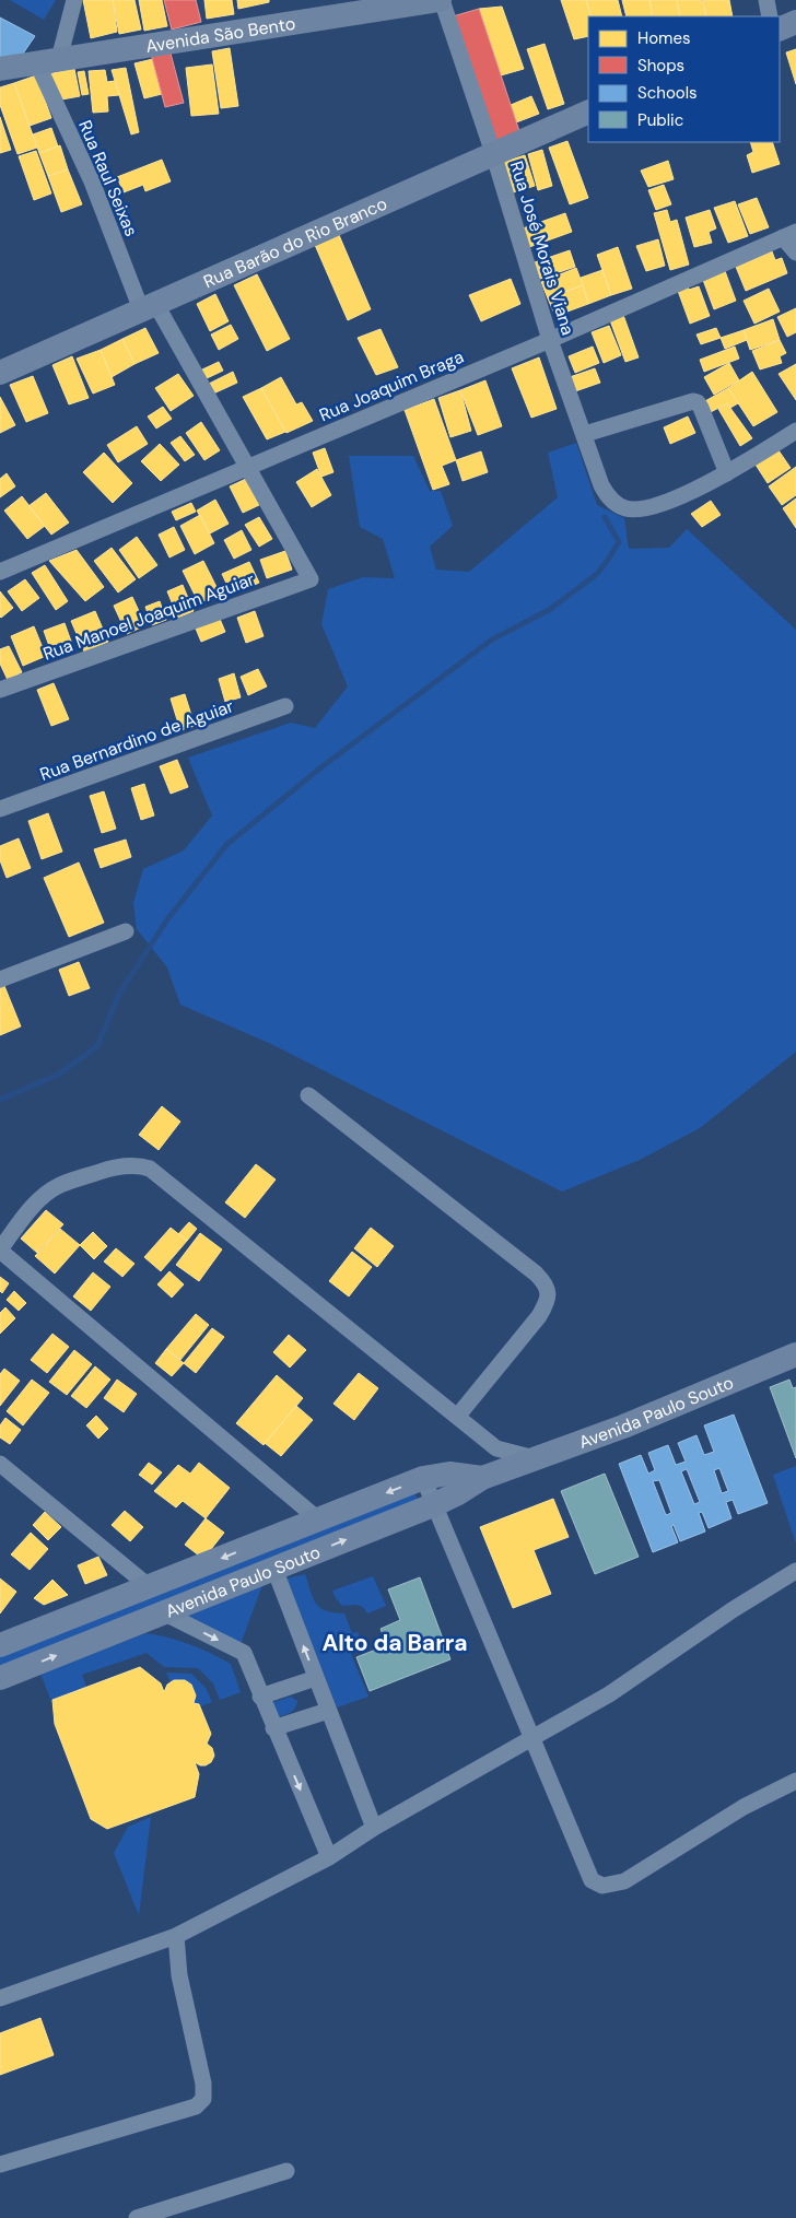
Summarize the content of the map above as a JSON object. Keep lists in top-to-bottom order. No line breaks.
{"streets":{"street":["Avenida São Bento","Rua Raul Seixas","Rua Barão do Rio Branco","Rua José Morais Viana","Rua Joaquim Braga","Rua Manoel Joaquim Aguiar","Rua Bernardino de Aguiar","Avenida Paulo Souto"]},"crossings":[["Avenida São Bento","Rua Raul Seixas"],["Avenida São Bento","Rua José Morais Viana"],["Rua Raul Seixas","Rua Barão do Rio Branco"],["Rua Raul Seixas","Rua Joaquim Braga"],["Rua Raul Seixas","Rua Manoel Joaquim Aguiar"],["Rua Barão do Rio Branco","Rua José Morais Viana"],["Rua José Morais Viana","Rua Joaquim Braga"]],"districts":["Alto da Barra"],"legend":["Homes","Shops","Schools","Public"]}
